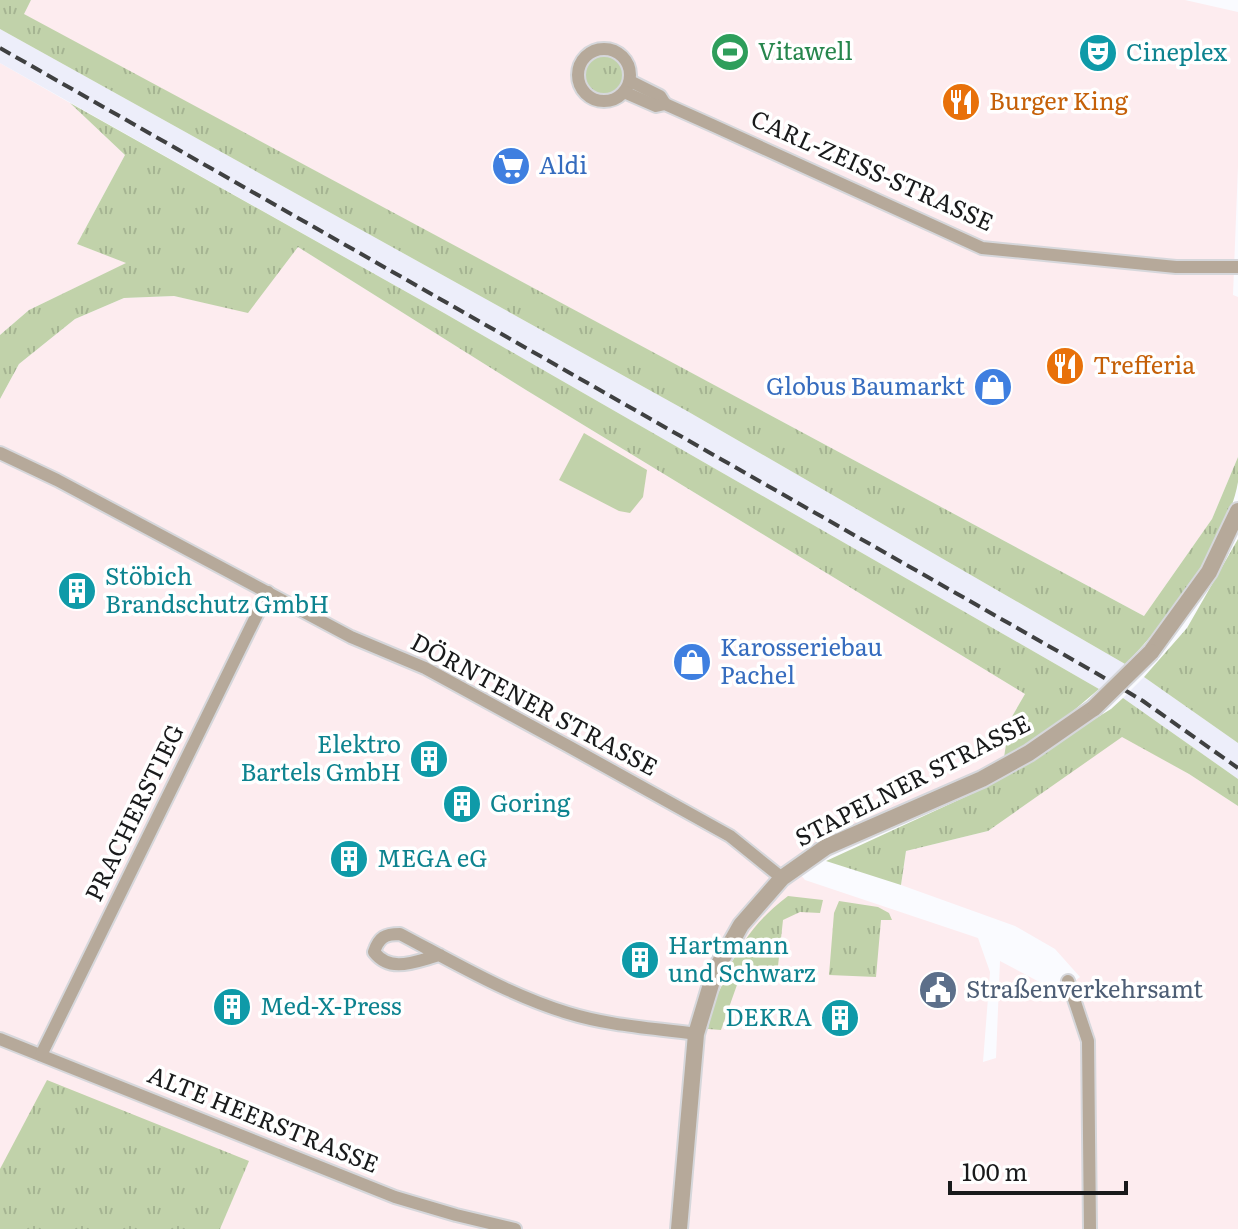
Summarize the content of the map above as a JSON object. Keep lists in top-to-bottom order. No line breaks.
{"streets":{"street":["CARL-ZEISS-STRASSE","DÖRNTENER STRASSE","STAPELNER STRASSE","PRACHERSTIEG","ALTE HEERSTRASSE"]},"crossings":[["DÖRNTENER STRASSE","STAPELNER STRASSE"],["DÖRNTENER STRASSE","PRACHERSTIEG"],["PRACHERSTIEG","ALTE HEERSTRASSE"]],"places":{"sports":["Vitawell"],"theatre":["Cineplex"],"restaurant":["Burger King","Trefferia"],"supermarket":["Aldi"],"shop":["Globus Baumarkt","Karosseriebau Pachel"],"building":["Stöbich Brandschutz GmbH","Elektro Bartels GmbH","Goring","MEGA eG","Hartmann und Schwarz","Med-X-Press","DEKRA"],"public building":["Straßenverkehrsamt"]},"scale_bar":"100 m"}
